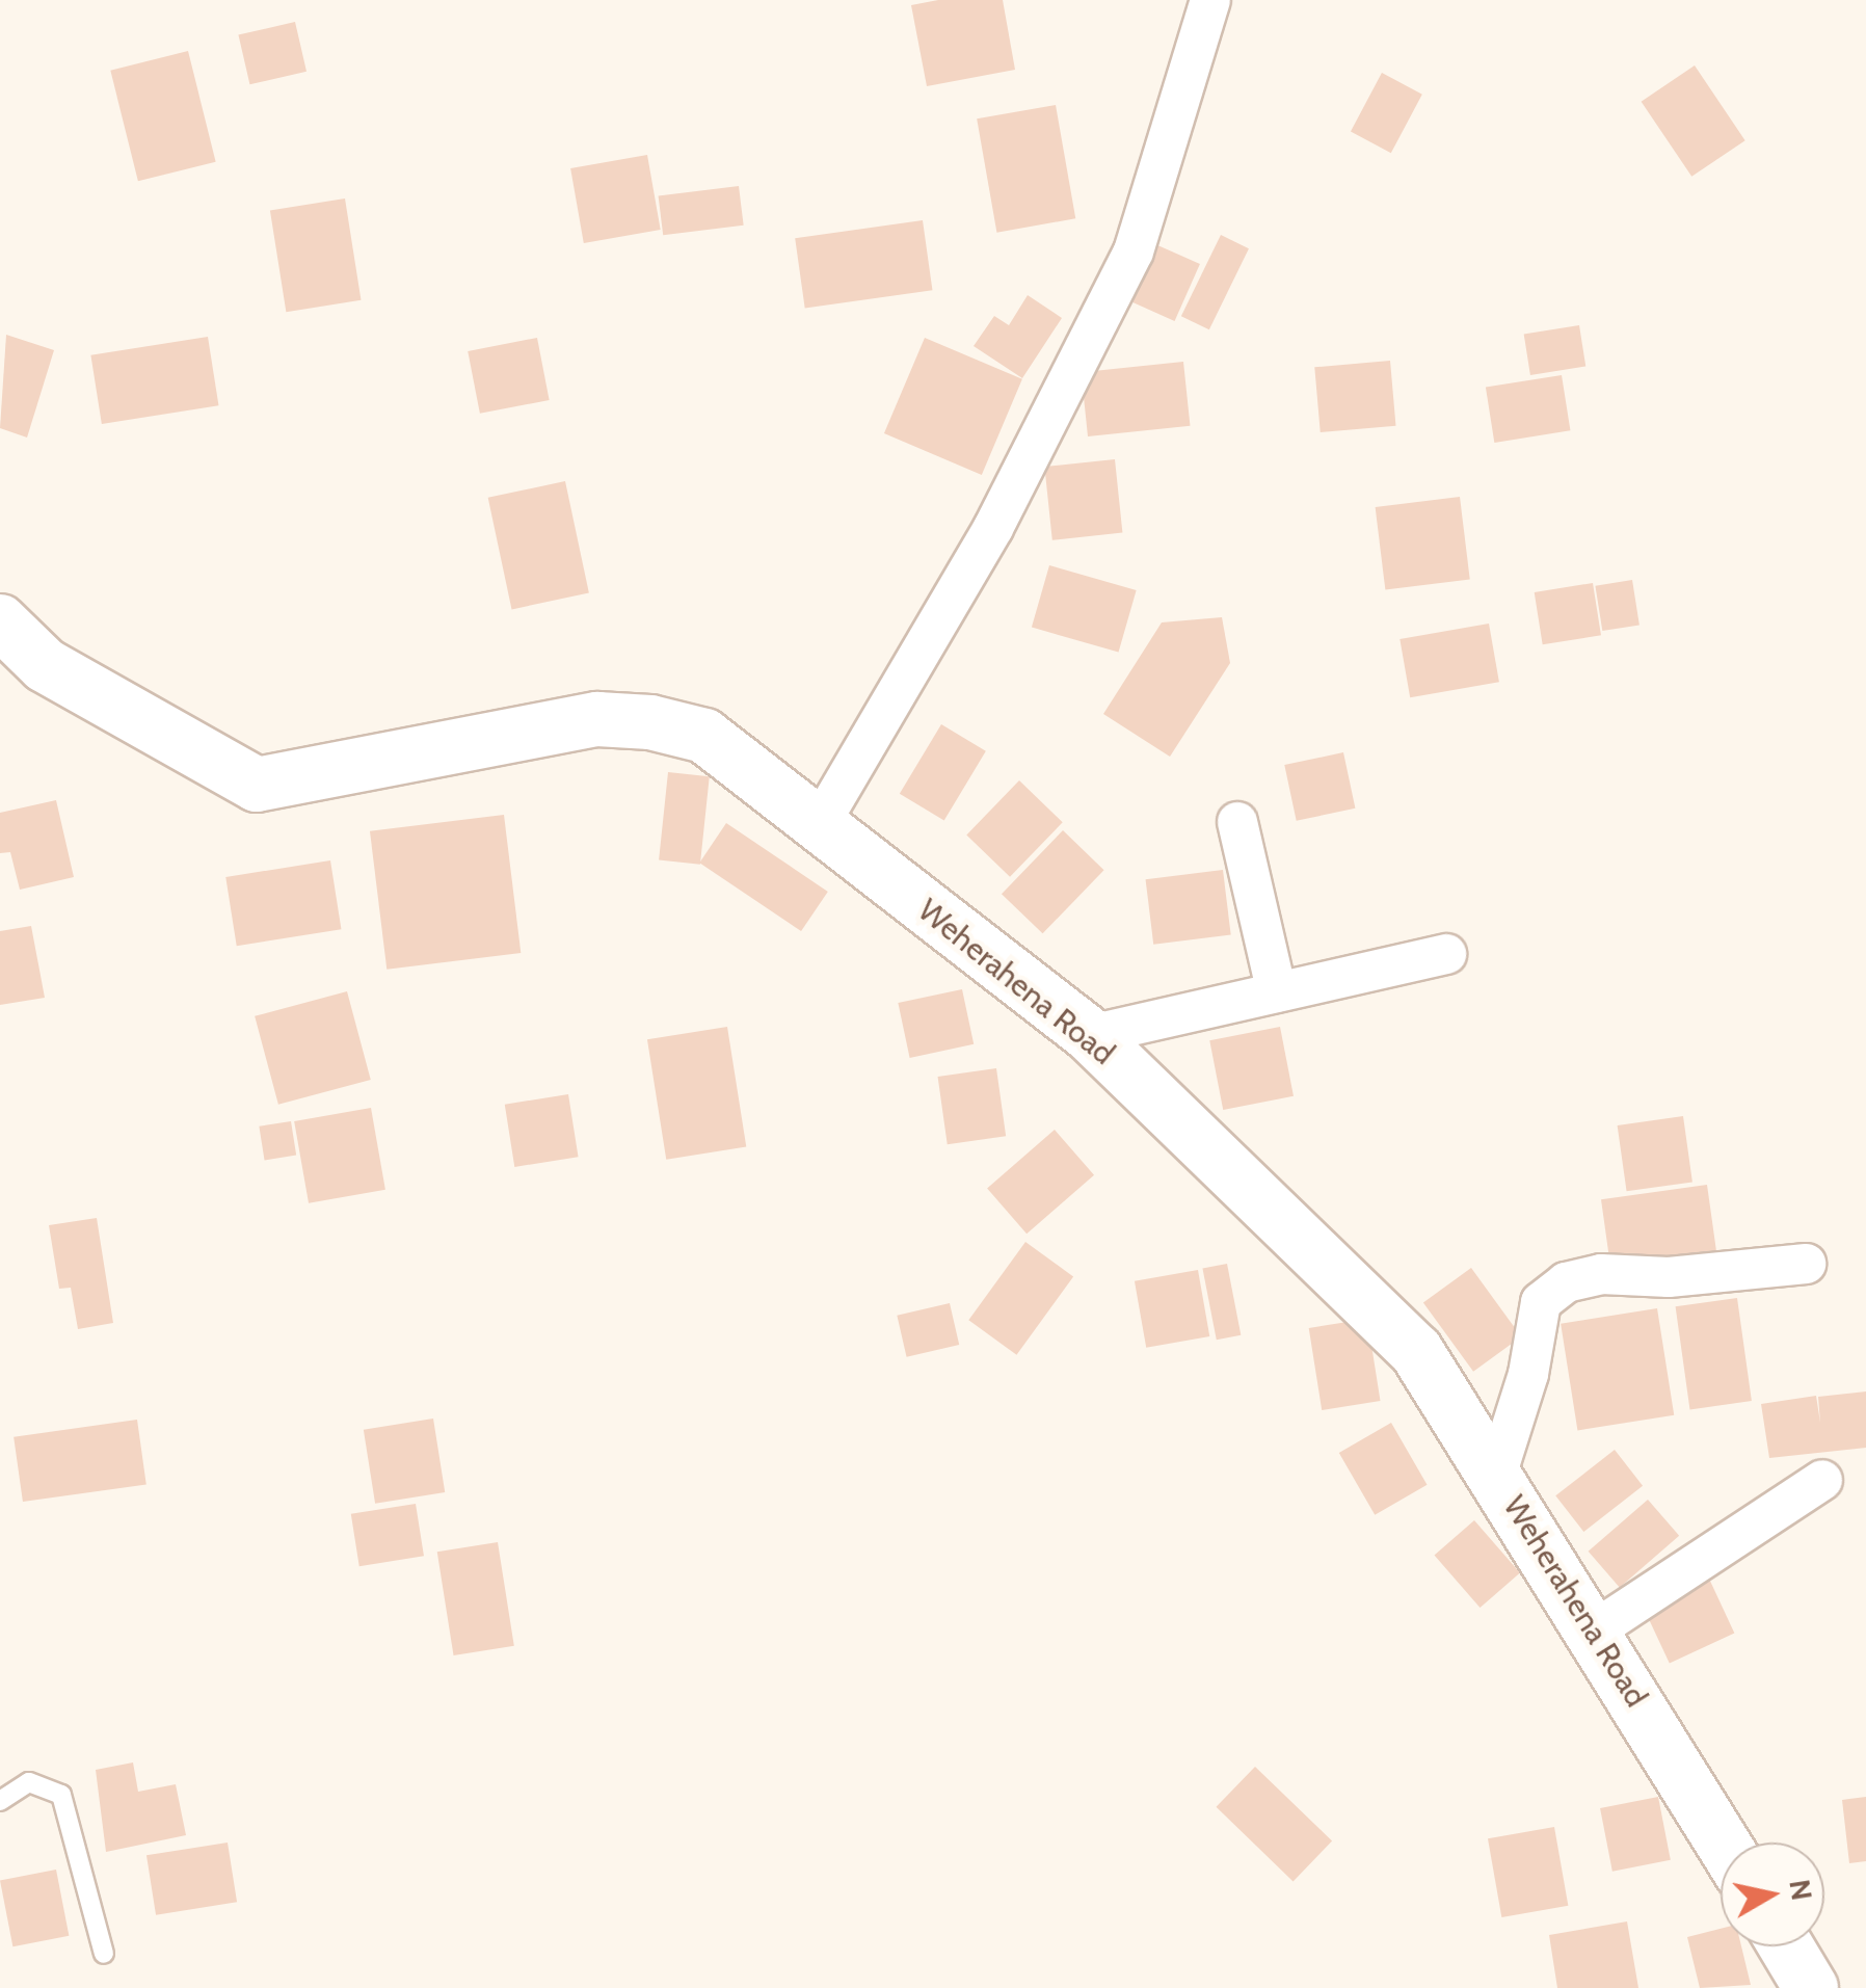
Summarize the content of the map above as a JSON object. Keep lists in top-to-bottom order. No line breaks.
{"streets":{"main road":["Weherahena Road"]},"north":"right"}
